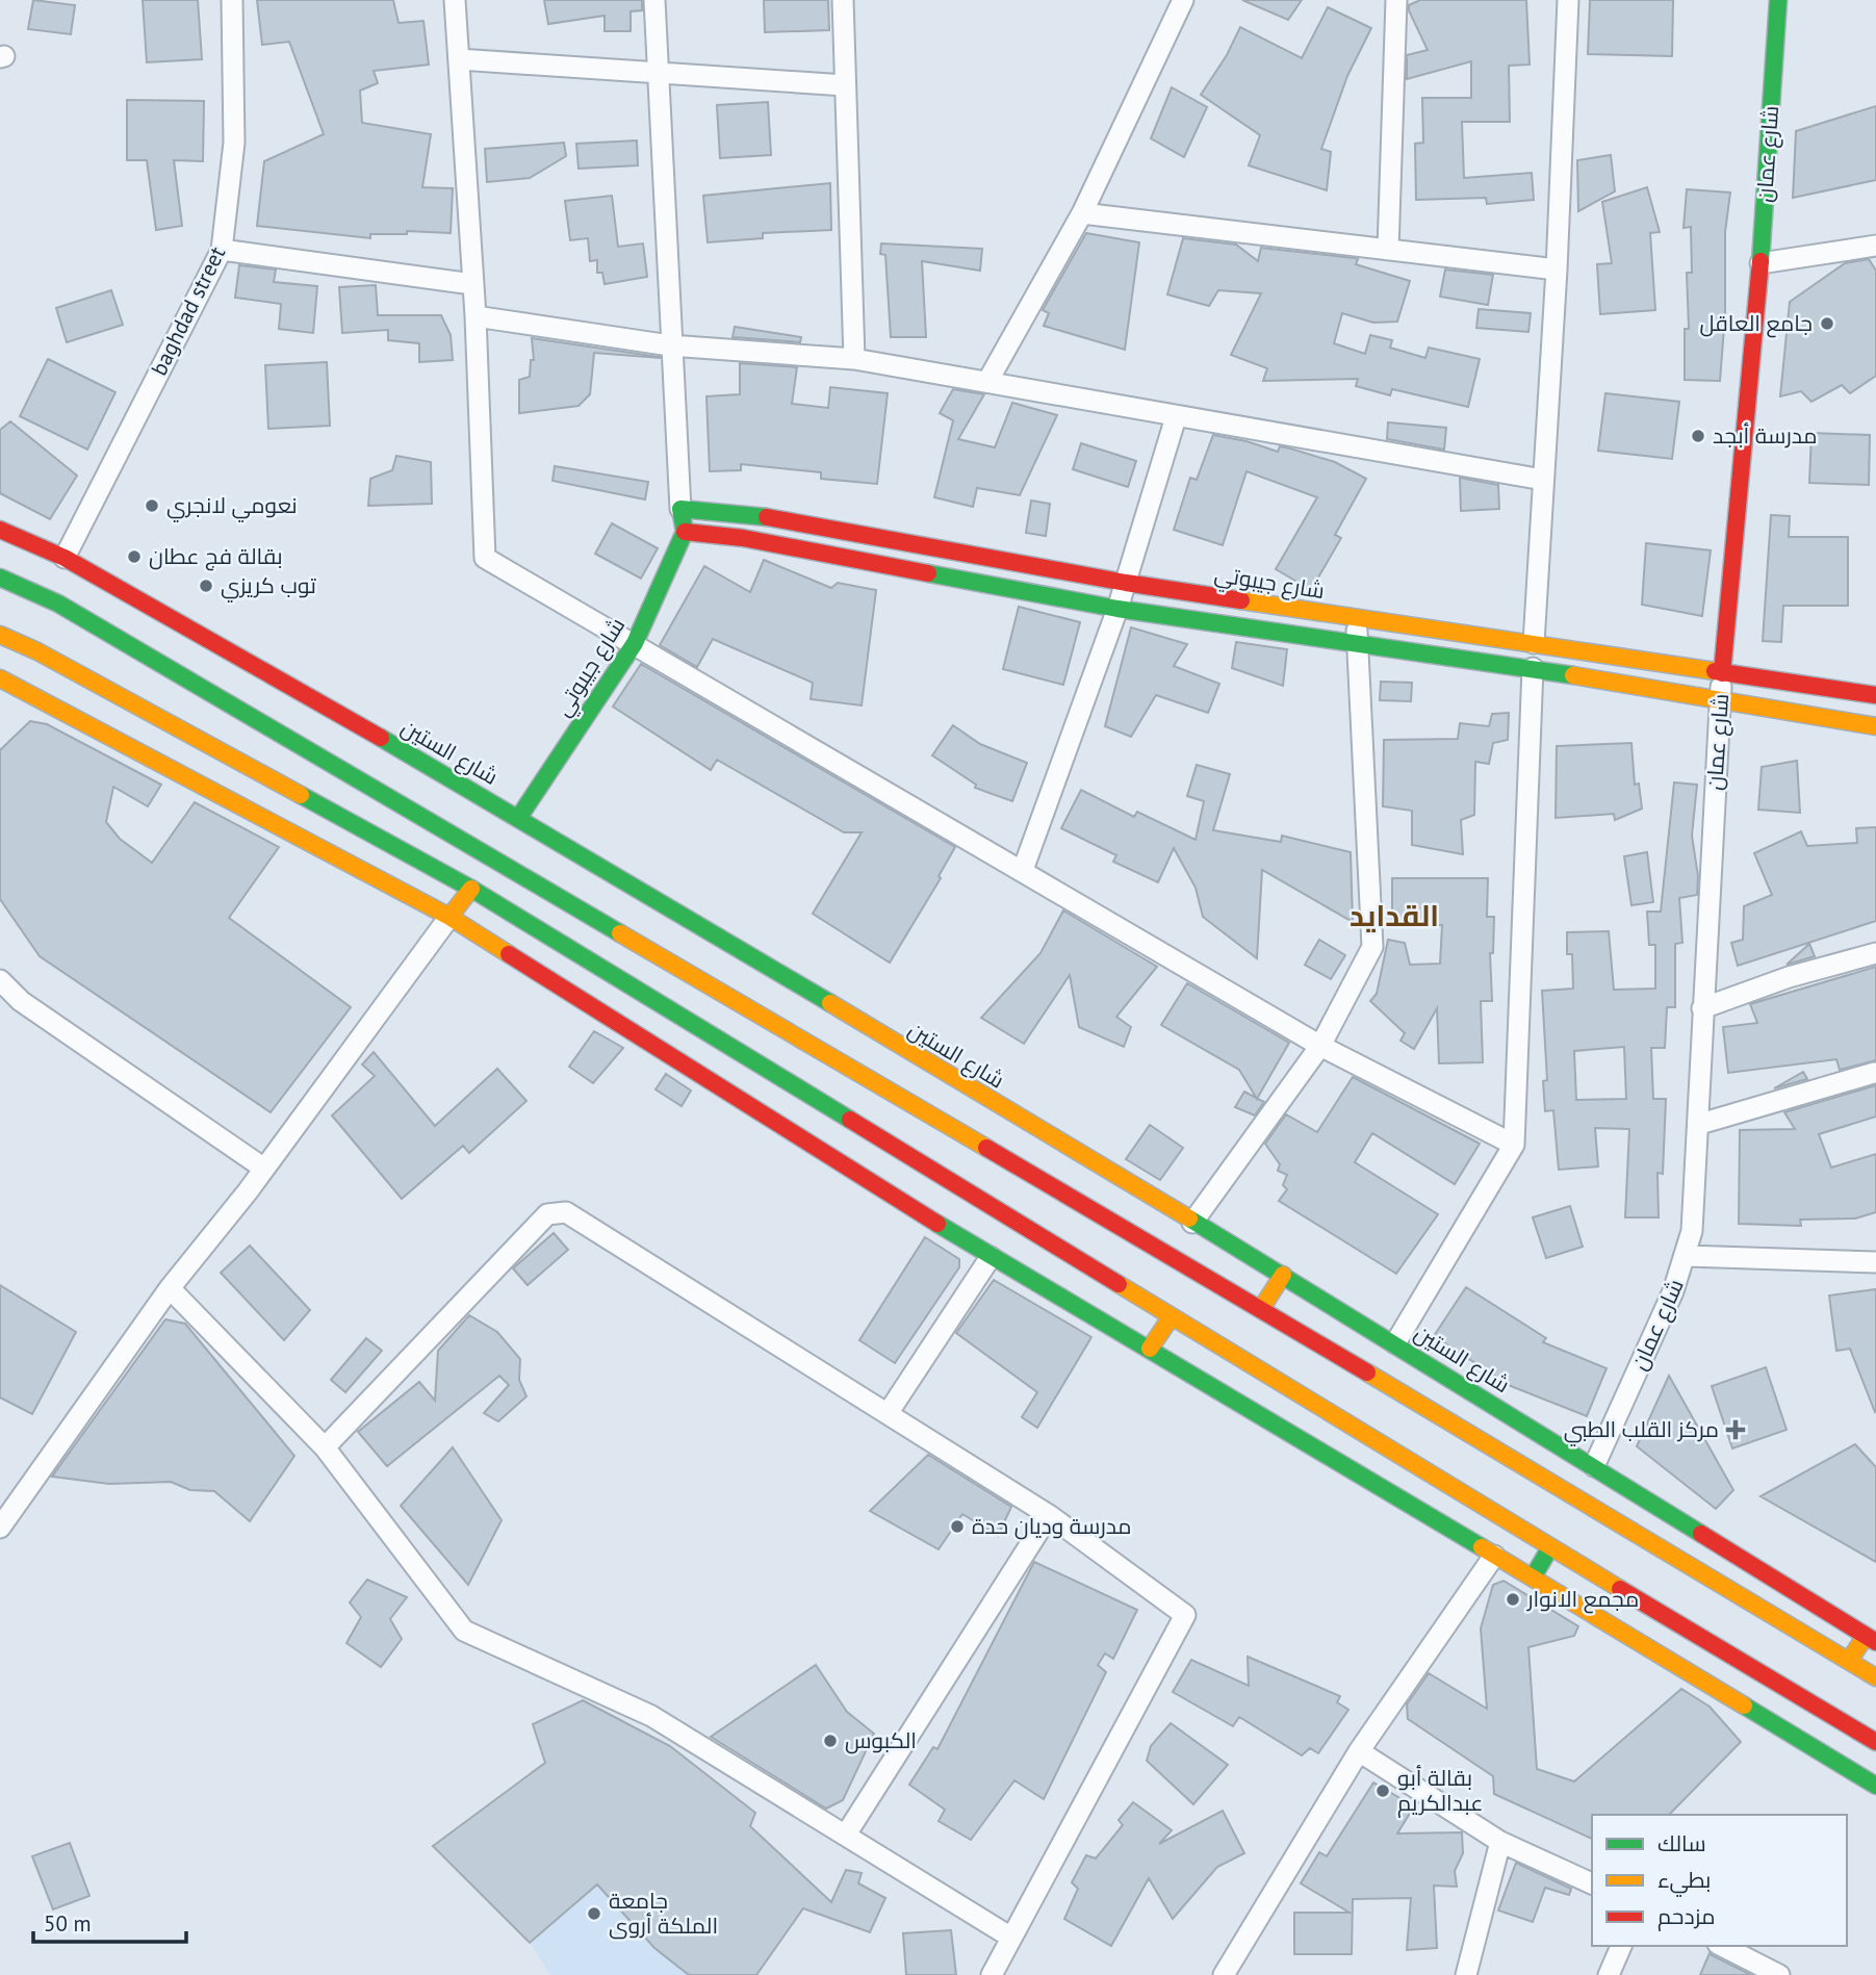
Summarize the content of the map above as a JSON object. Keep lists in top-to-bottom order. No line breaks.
{"streets":{"main road":["شارع عمان","شارع جيبوتي","شارع الستين"],"street":["baghdad street"]},"crossings":[["شارع عمان","شارع جيبوتي"],["شارع عمان","شارع الستين"],["baghdad street","شارع الستين"],["شارع جيبوتي","شارع الستين"]],"districts":["القدايد"],"places":{"other":["جامع العاقل","مدرسة أبجد","نعومي لانجري","بقالة فج عطان","توب كريزي","مدرسة وديان حدة","مجمع الانوار","الكبوس","بقالة أبو عبدالكريم","جامعة الملكة أروى"],"health":["مركز القلب الطبي"]},"legend":["سالك","بطيء","مزدحم"],"scale_bar":"50 m"}
